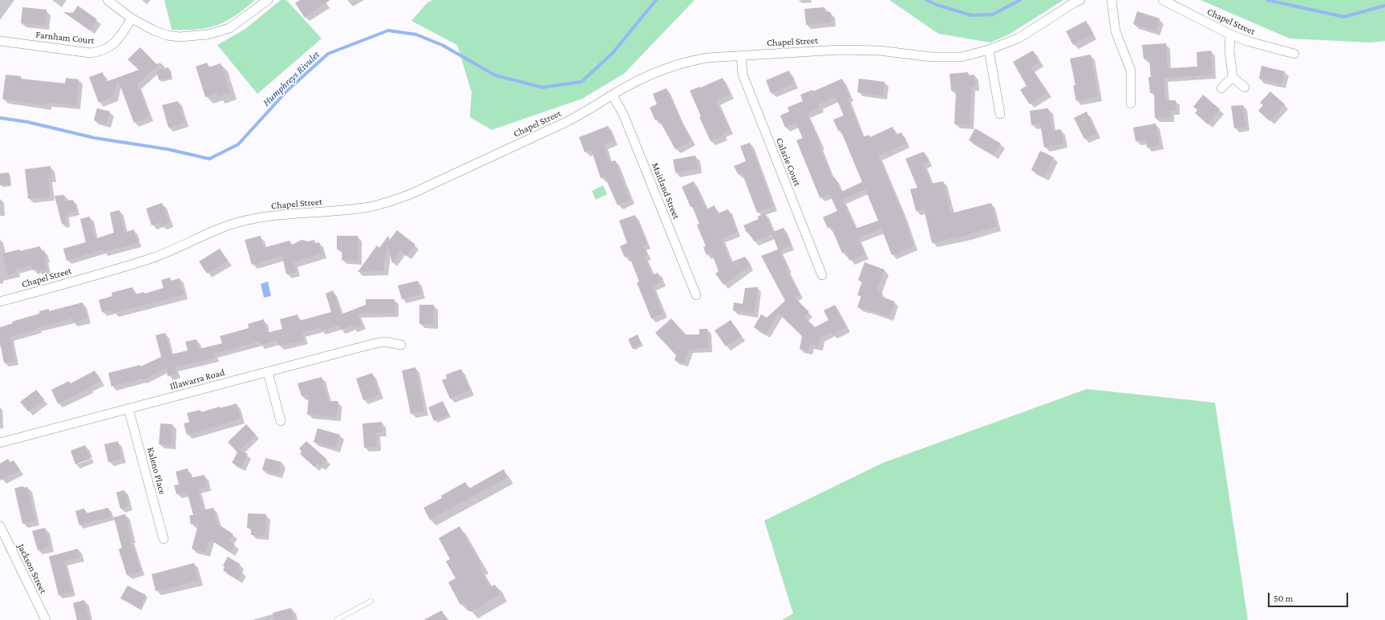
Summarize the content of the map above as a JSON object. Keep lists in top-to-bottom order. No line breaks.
{"streets":{"street":["Chapel Street","Farnham Court","Calarie Court","Maitland Street","Illawarra Road","Kaleno Place","Jackson Street"]},"crossings":[["Chapel Street","Calarie Court"],["Chapel Street","Maitland Street"],["Illawarra Road","Kaleno Place"]],"water":["Humphreys Rivulet"],"scale_bar":"50 m"}
